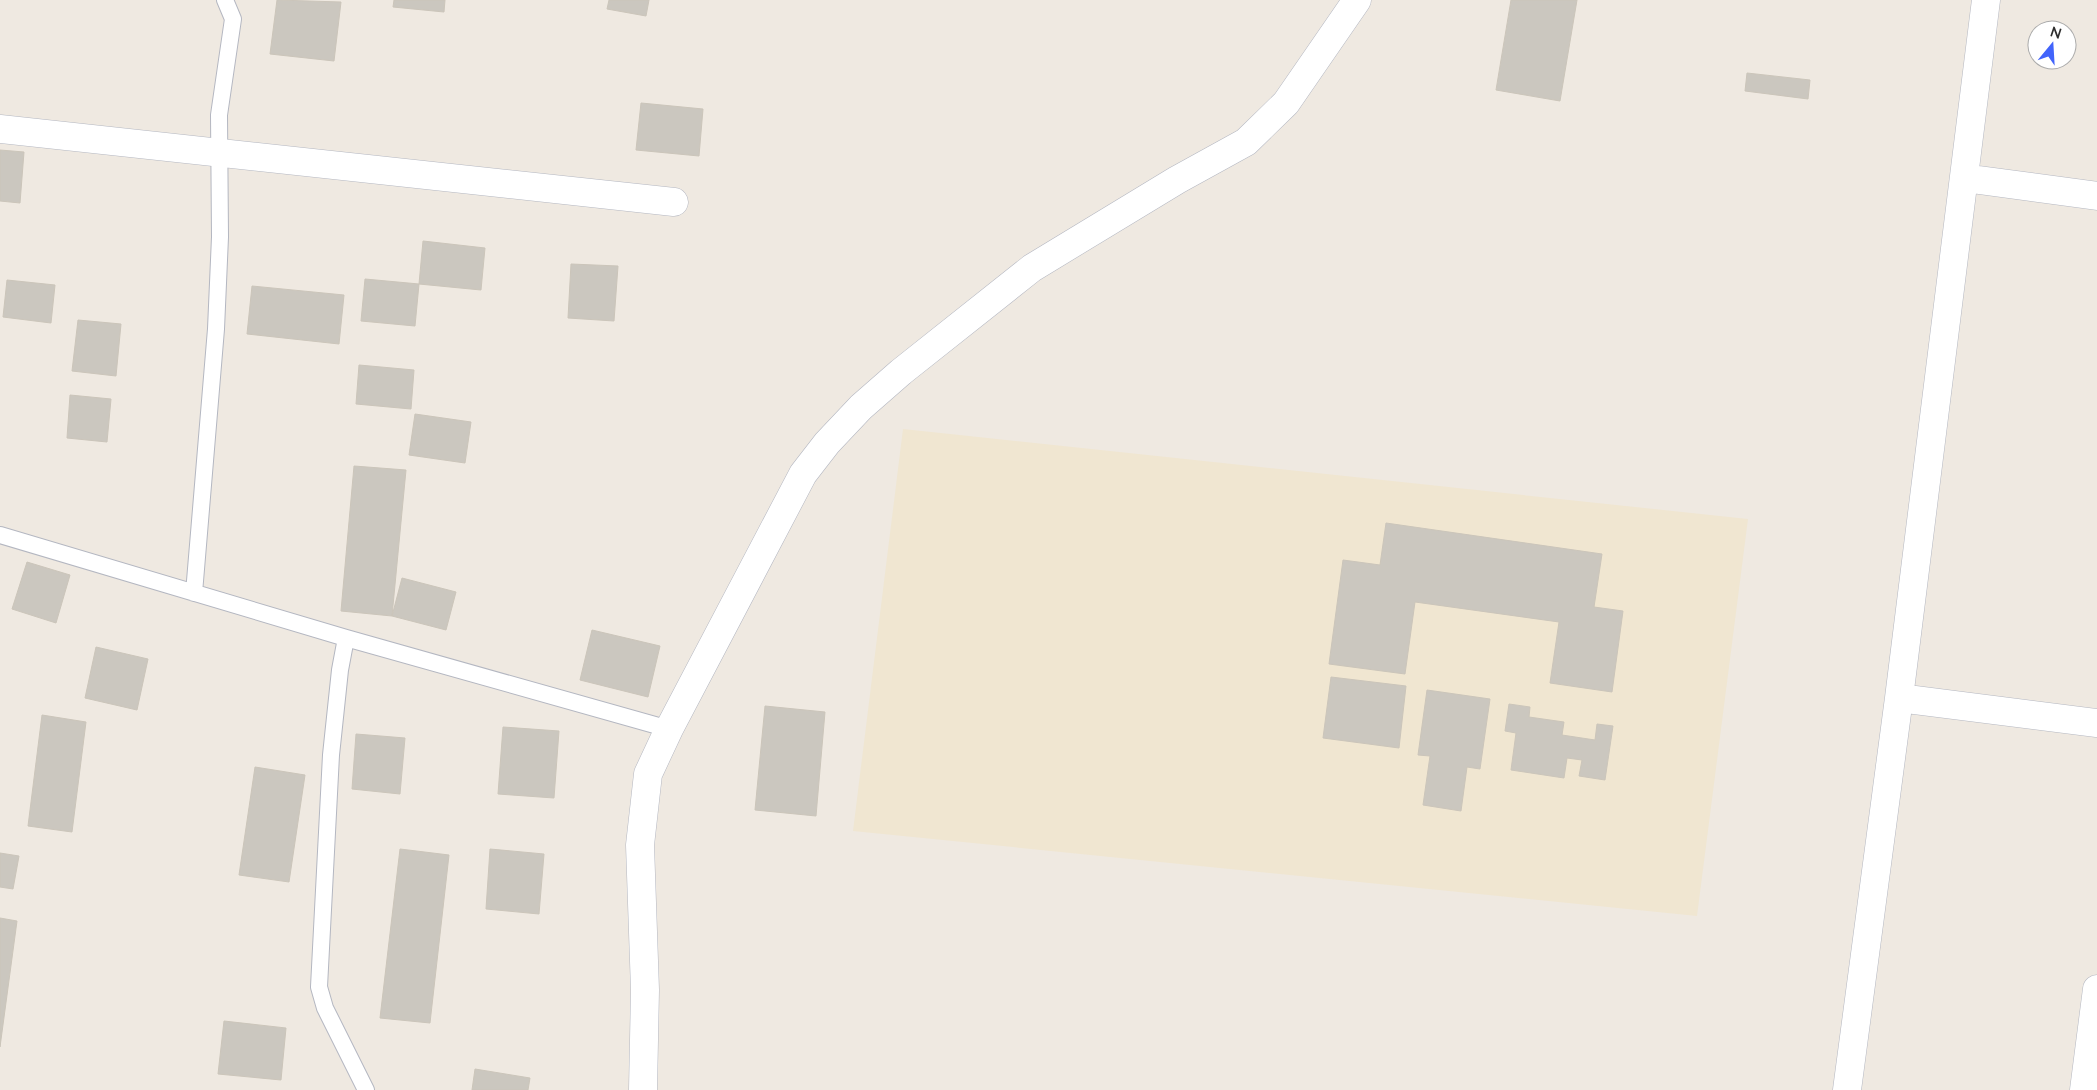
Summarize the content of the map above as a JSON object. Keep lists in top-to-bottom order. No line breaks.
{"north":"top"}
